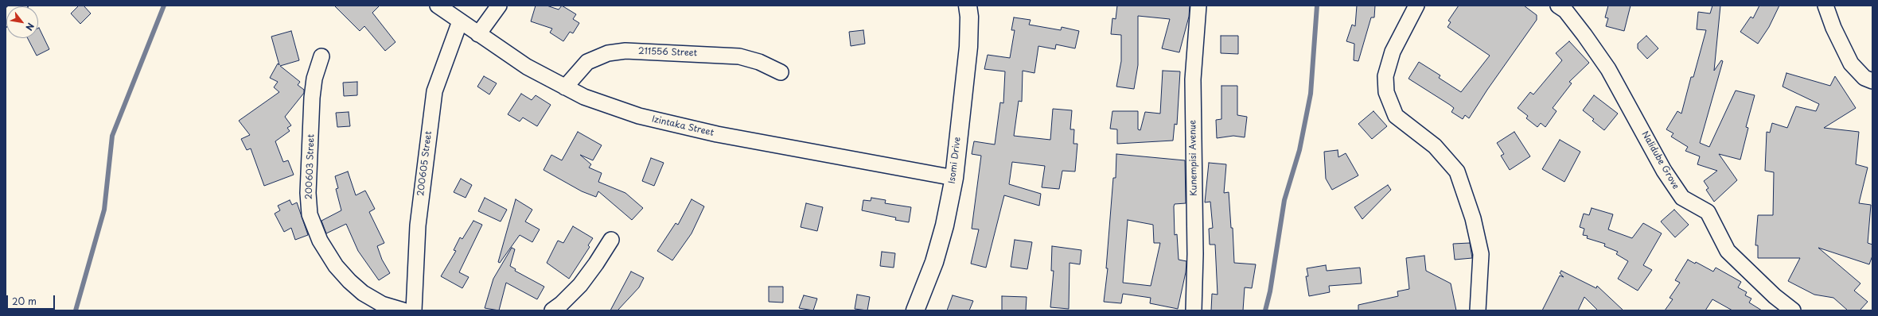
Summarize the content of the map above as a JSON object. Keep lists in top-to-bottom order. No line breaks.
{"streets":{"street":["211556 Street","Izintaka Street","Kunempisi Avenue","Isomi Drive","Nalidube Grove","200605 Street","200603 Street"]},"crossings":[["211556 Street","Izintaka Street"],["Izintaka Street","Isomi Drive"],["Izintaka Street","200605 Street"]],"scale_bar":"20 m","north":"bottom right"}
